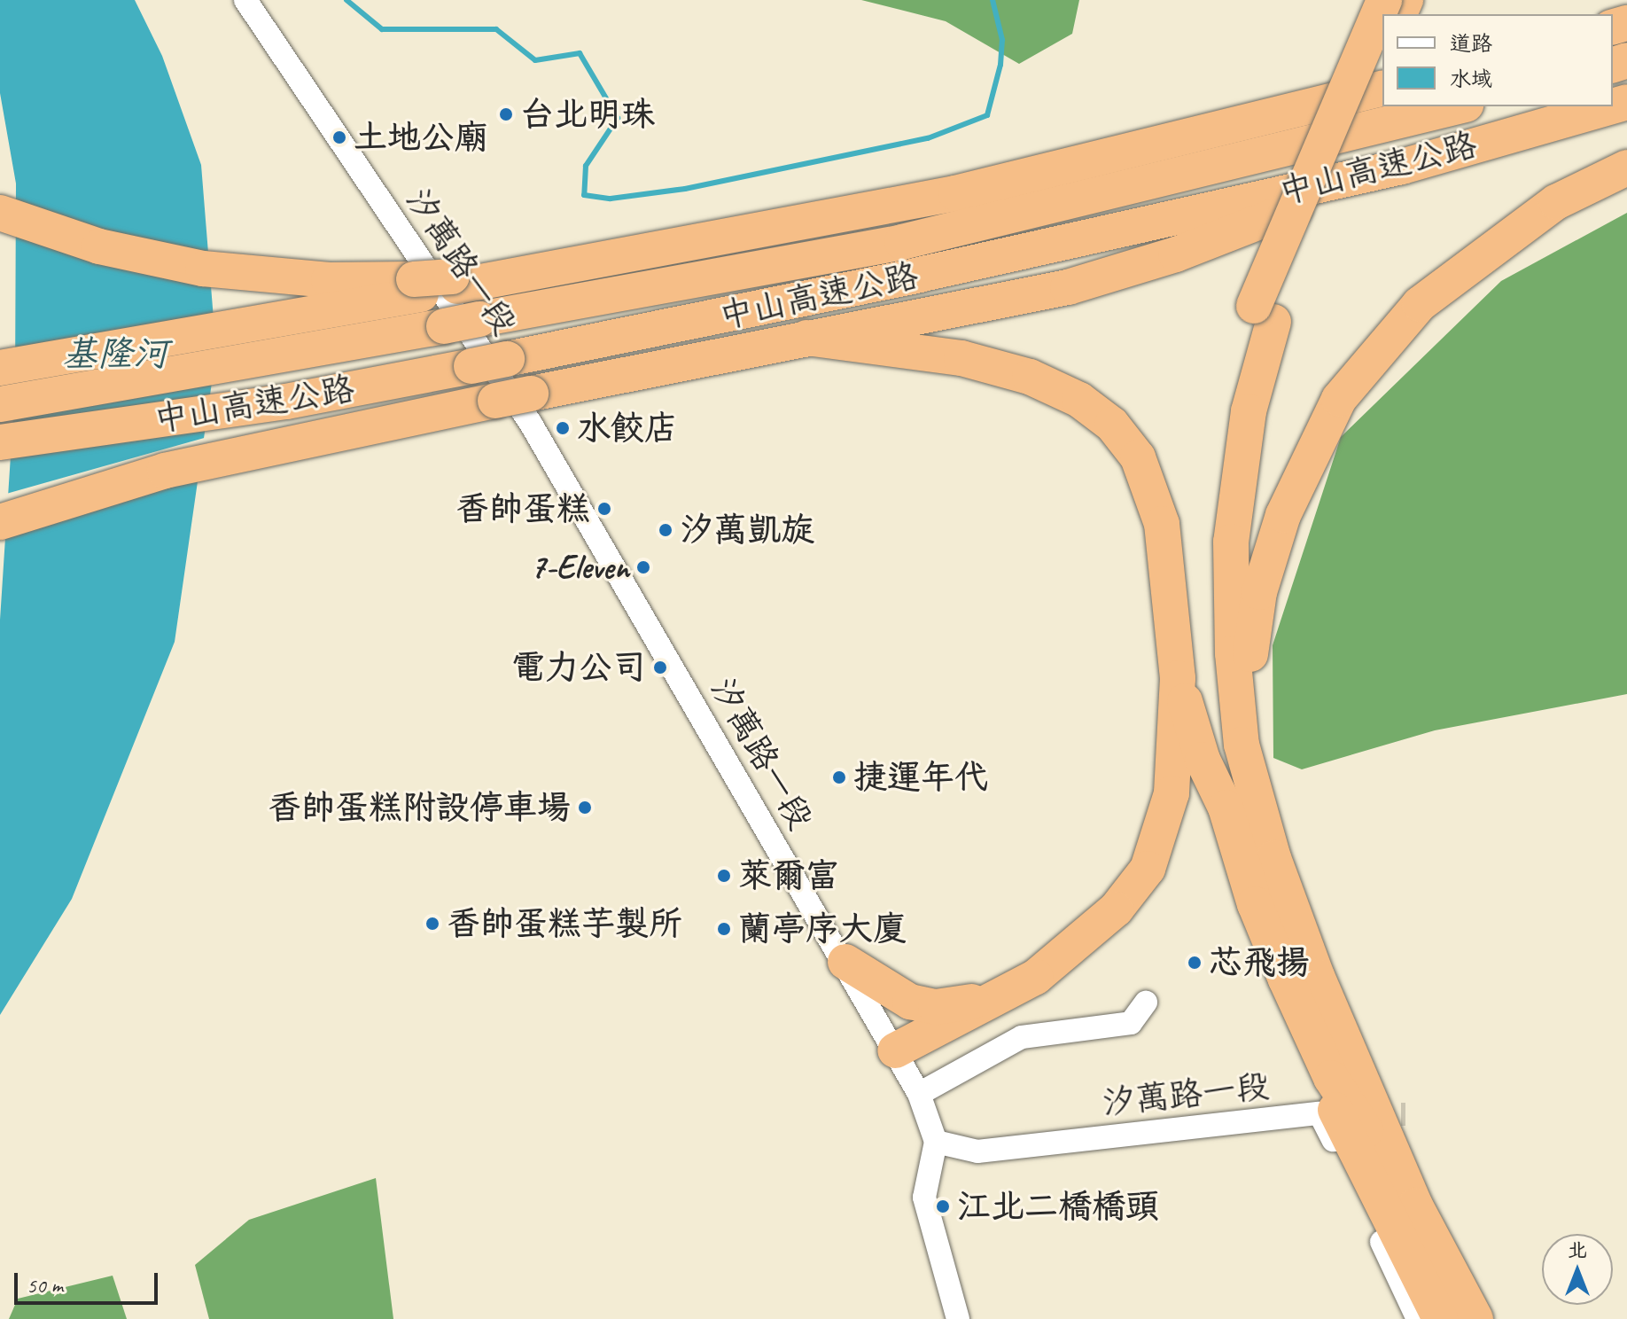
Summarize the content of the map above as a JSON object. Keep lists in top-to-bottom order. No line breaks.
{"streets":{"highway":["中山高速公路"],"street":["汐萬路一段"]},"water":["基隆河"],"places":["台北明珠","土地公廟","水餃店","香帥蛋糕","汐萬凱旋","7-Eleven","電力公司","捷運年代","香帥蛋糕附設停車場","萊爾富","香帥蛋糕芋製所","蘭亭序大廈","芯飛揚","江北二橋橋頭"],"legend":["道路","水域"],"scale_bar":"50 m","north":"top"}
